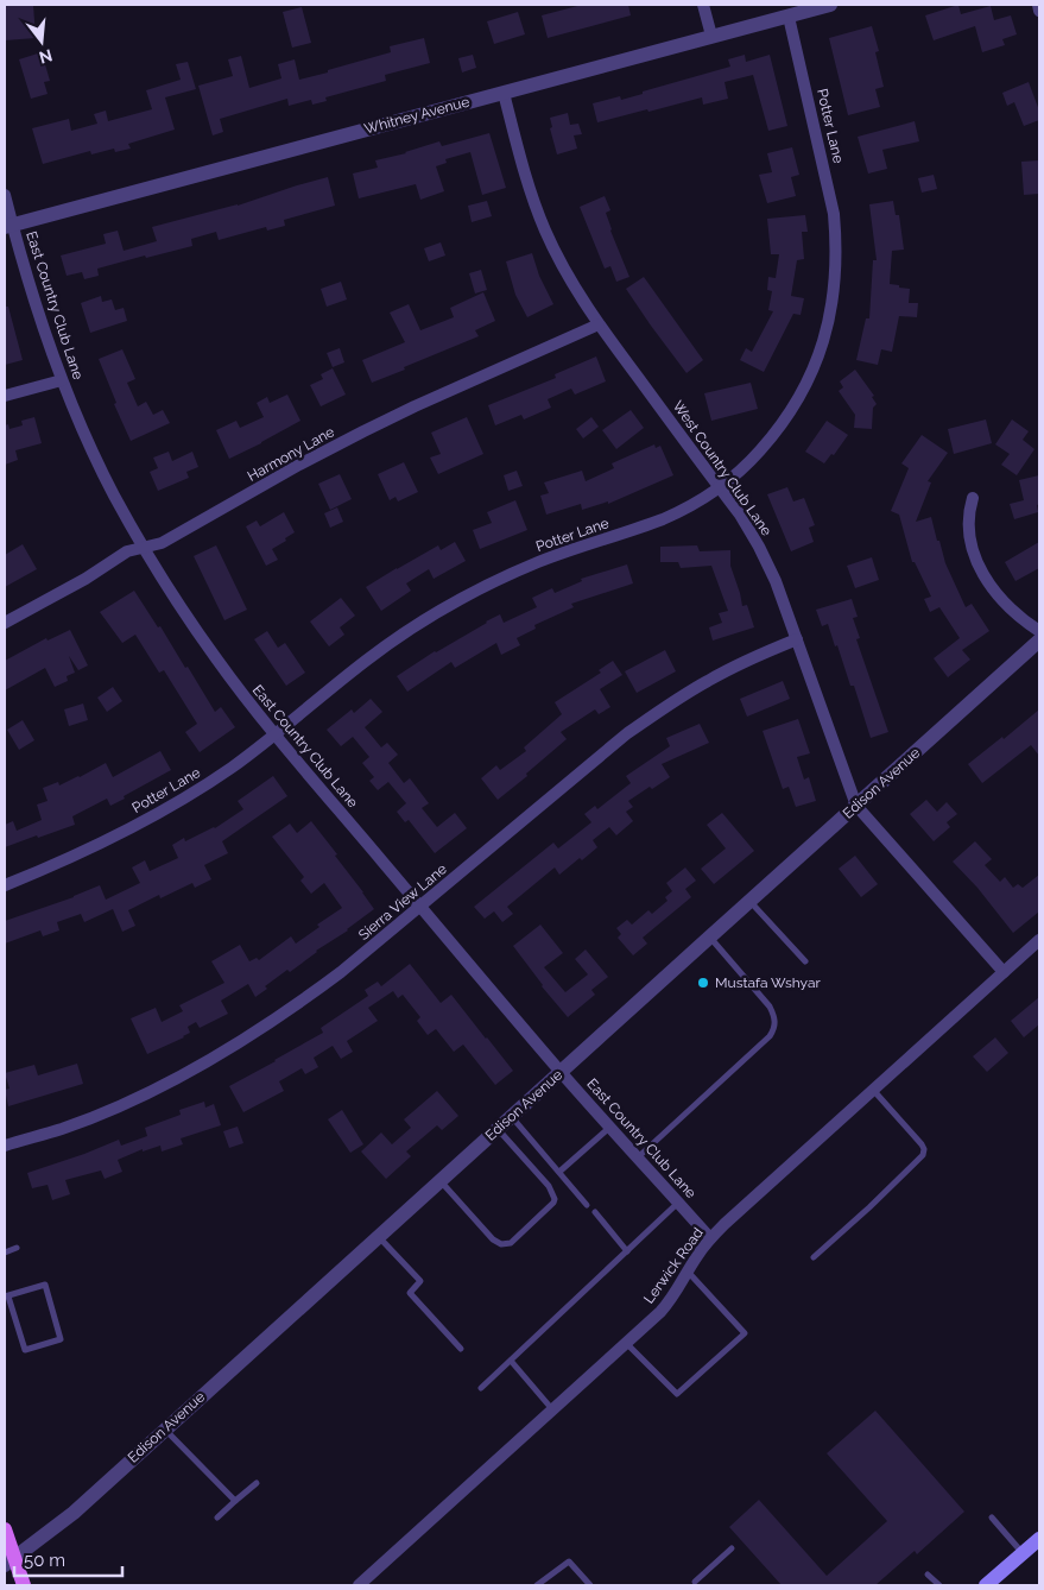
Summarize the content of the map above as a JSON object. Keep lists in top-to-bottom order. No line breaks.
{"streets":{"street":["Whitney Avenue","Potter Lane","East Country Club Lane","Harmony Lane","West Country Club Lane","Edison Avenue","Sierra View Lane","Lerwick Road"]},"crossings":[["Whitney Avenue","Potter Lane"],["Whitney Avenue","East Country Club Lane"],["Whitney Avenue","West Country Club Lane"],["Potter Lane","East Country Club Lane"],["Potter Lane","West Country Club Lane"],["East Country Club Lane","Harmony Lane"],["East Country Club Lane","Edison Avenue"],["East Country Club Lane","Sierra View Lane"],["East Country Club Lane","Lerwick Road"],["Harmony Lane","West Country Club Lane"],["West Country Club Lane","Edison Avenue"],["West Country Club Lane","Sierra View Lane"],["West Country Club Lane","Lerwick Road"]],"places":["Mustafa Wshyar"],"scale_bar":"50 m","north":"bottom"}
